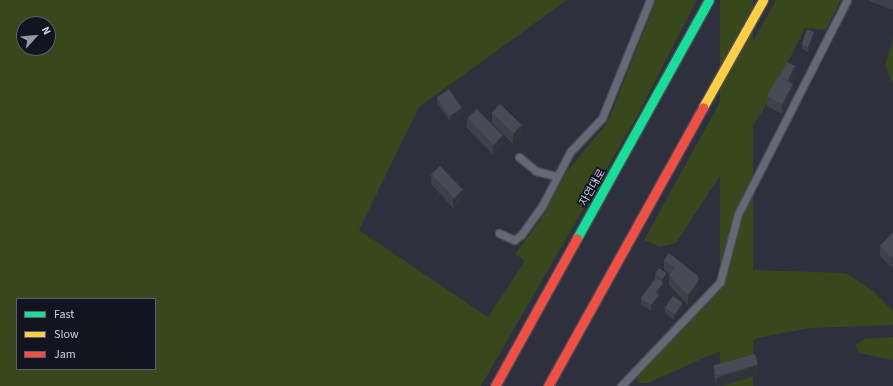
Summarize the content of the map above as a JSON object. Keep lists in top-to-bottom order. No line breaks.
{"streets":{"main road":["자연대로"]},"legend":["Fast","Slow","Jam"],"north":"top right"}
